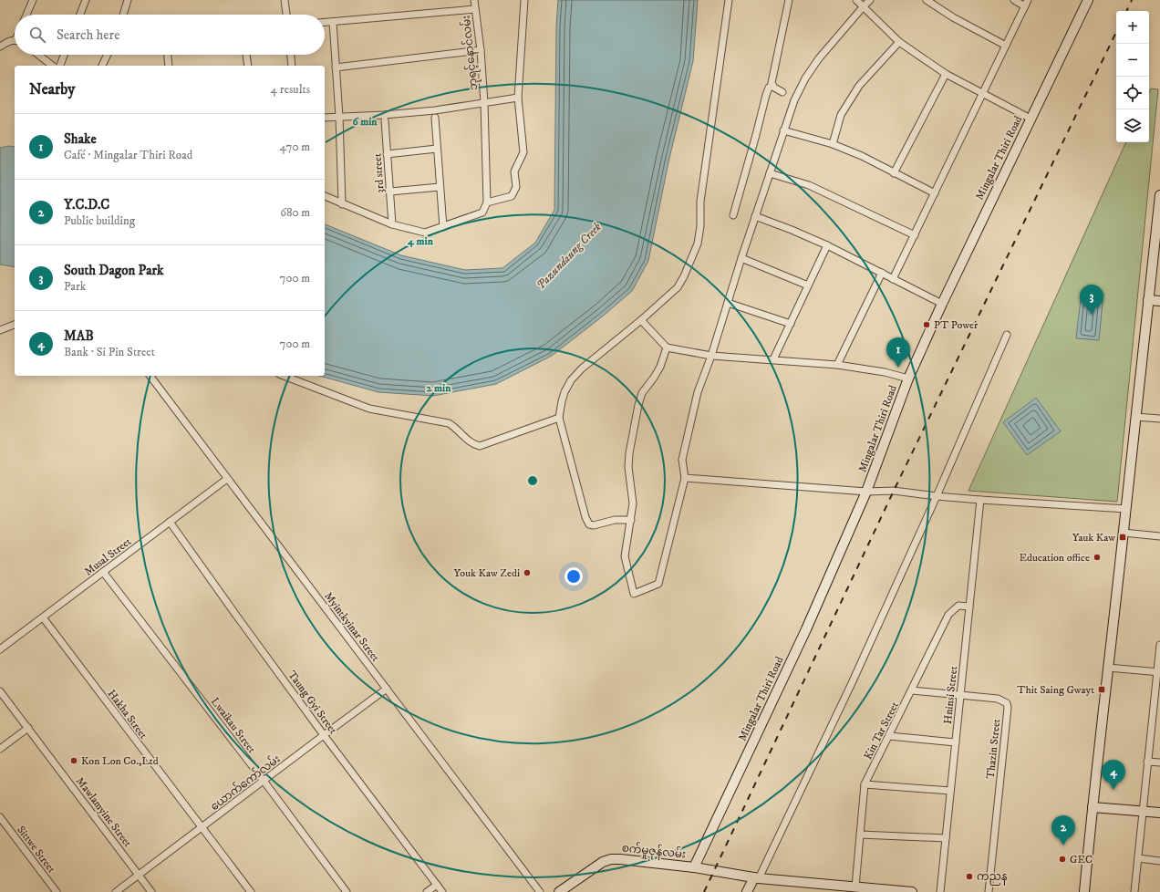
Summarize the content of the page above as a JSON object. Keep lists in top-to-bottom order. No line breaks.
{"streets":{"street":["ဘုရင့်နောင်လမ်း","Mingalar Thiri Road","3rd street","Musal Street","Myintkyinar Street","Hninsi Street","Taung Gyi Street","Hakha Street","Lwaikau Street","Kin Tar Street","Thazin Street","ယောက်ကော်လမ်း","Mawlamyine Street","Sittwe Street","စက်မှုဇုန်လမ်း"]},"crossings":[["Mingalar Thiri Road","စက်မှုဇုန်လမ်း"],["Musal Street","Myintkyinar Street"],["Musal Street","Taung Gyi Street"],["Musal Street","Hakha Street"],["Musal Street","Lwaikau Street"],["Myintkyinar Street","ယောက်ကော်လမ်း"],["Hninsi Street","Kin Tar Street"],["Hninsi Street","Thazin Street"],["Taung Gyi Street","ယောက်ကော်လမ်း"],["Hakha Street","ယောက်ကော်လမ်း"],["Lwaikau Street","ယောက်ကော်လမ်း"],["Kin Tar Street","Thazin Street"],["Kin Tar Street","စက်မှုဇုန်လမ်း"],["ယောက်ကော်လမ်း","Mawlamyine Street"]],"water":["Pazundaung Creek"],"places":{"other":["PT Power","Education office","Youk Kaw Zedi","Kon Lon Co.,Ltd","GEC","ကညန"],"transit":["Yauk Kaw","Thit Saing Gwayt"]},"page":{"map_buttons":["+","−"],"search":"Search here","heading":["Nearby","4 results"],"list":[{"mark":"1","name":"Shake","note":"Café · Mingalar Thiri Road","value":"470 m"},{"mark":"2","name":"Y.C.D.C","note":"Public building","value":"680 m"},{"mark":"3","name":"South Dagon Park","note":"Park","value":"700 m"},{"mark":"4","name":"MAB","note":"Bank · Si Pin Street","value":"700 m"}],"pins":["3","1","4","2"]},"rings":["6 min","4 min","2 min"]}
